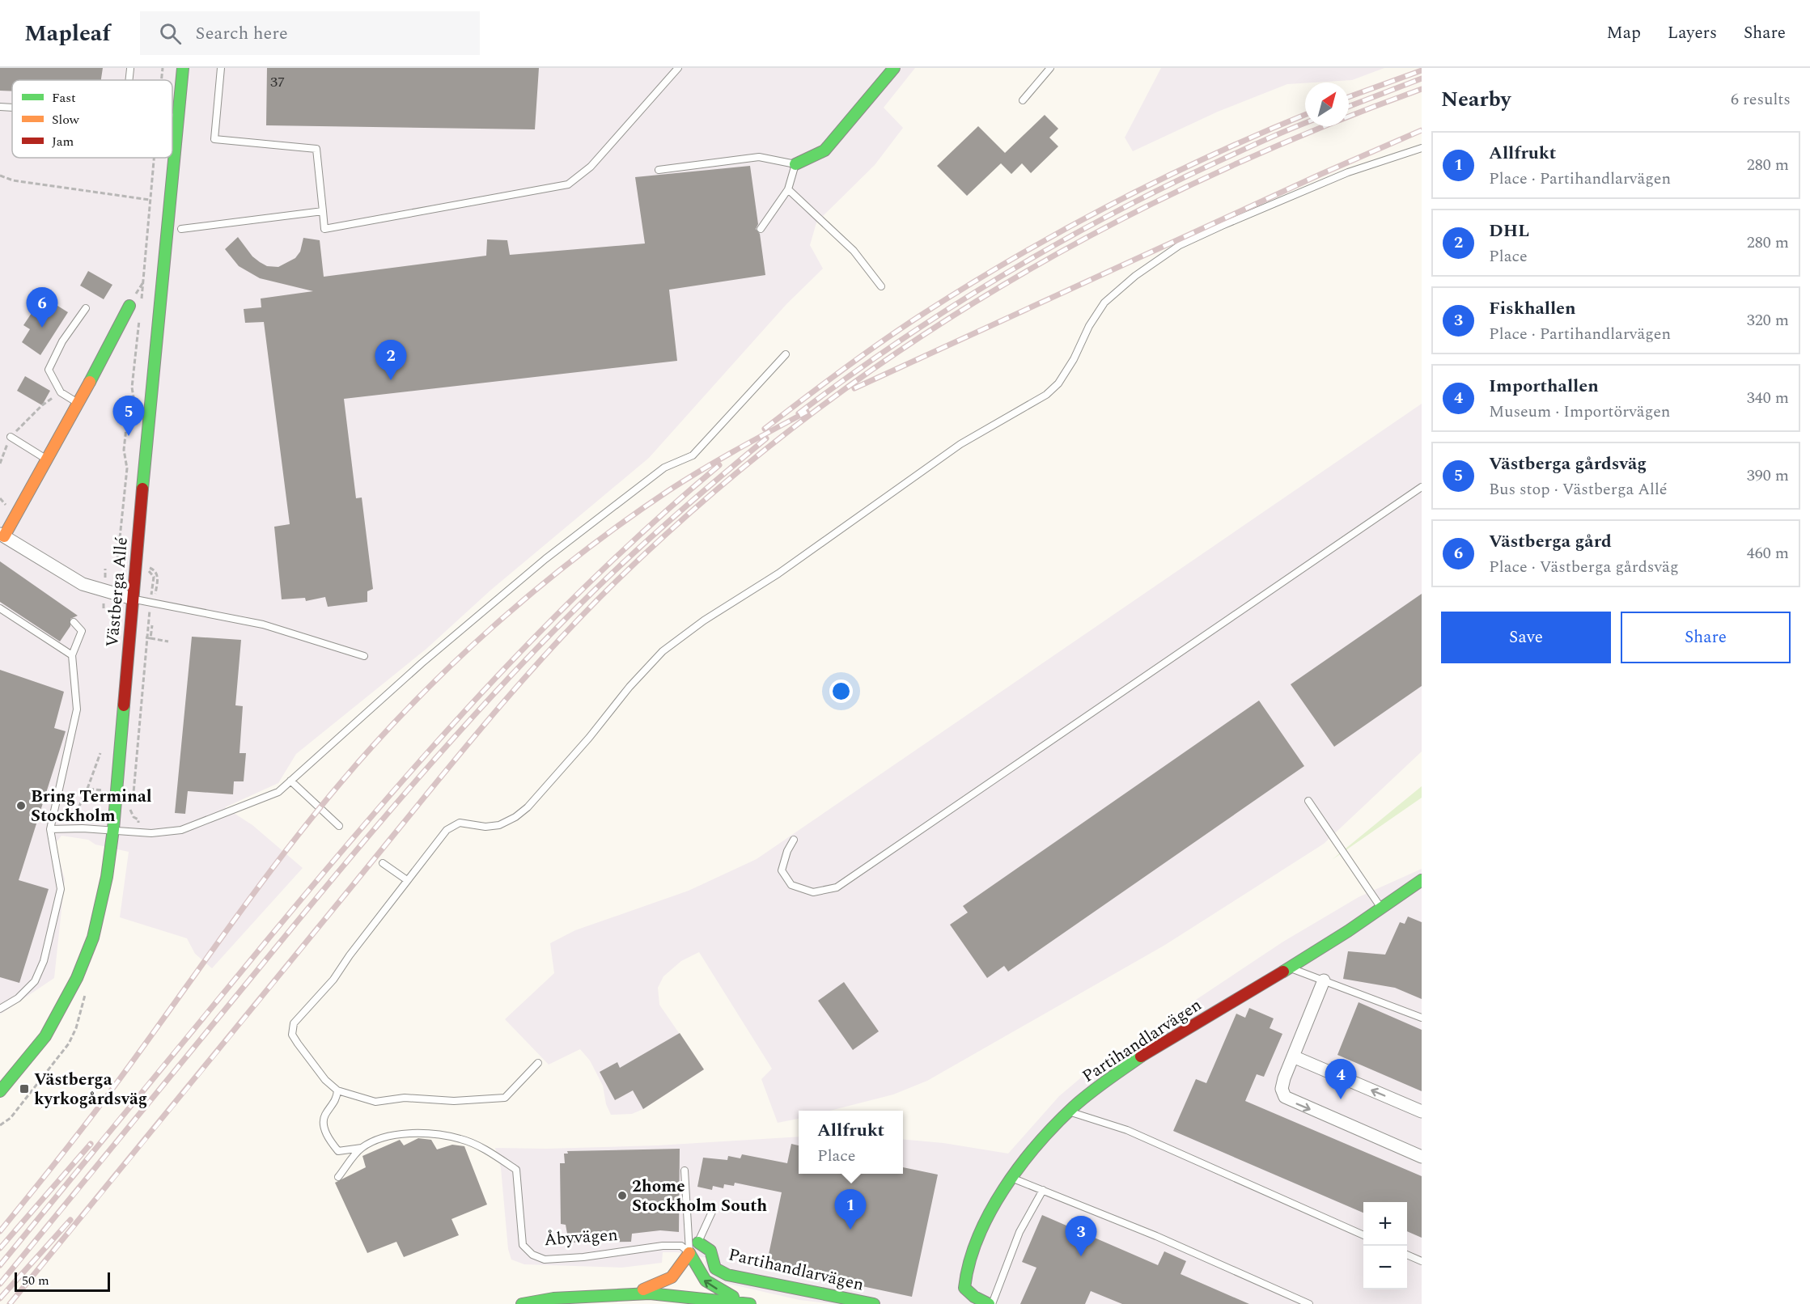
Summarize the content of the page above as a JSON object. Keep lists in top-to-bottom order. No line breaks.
{"streets":{"street":["Västberga Allé","Partihandlarvägen"],"lane":["Åbyvägen"]},"places":{"other":["Bring Terminal Stockholm","2home Stockholm South"],"transit":["Västberga kyrkogårdsväg"]},"house_numbers":["37"],"legend":["Fast","Slow","Jam"],"scale_bar":"50 m","north":"top right","page":{"header":"Mapleaf","search":"Search here","nav":["Map","Layers","Share"],"heading":["Nearby","6 results"],"list":[{"mark":"1","name":"Allfrukt","note":"Place · Partihandlarvägen","value":"280 m"},{"mark":"2","name":"DHL","note":"Place","value":"280 m"},{"mark":"3","name":"Fiskhallen","note":"Place · Partihandlarvägen","value":"320 m"},{"mark":"4","name":"Importhallen","note":"Museum · Importörvägen","value":"340 m"},{"mark":"5","name":"Västberga gårdsväg","note":"Bus stop · Västberga Allé","value":"390 m"},{"mark":"6","name":"Västberga gård","note":"Place · Västberga gårdsväg","value":"460 m"}],"pins":["6","2","5","4","1","3"],"buttons":["Save","Share"],"popup":["Allfrukt","Place"],"map_buttons":["+","−"],"scale":"50 m"}}
